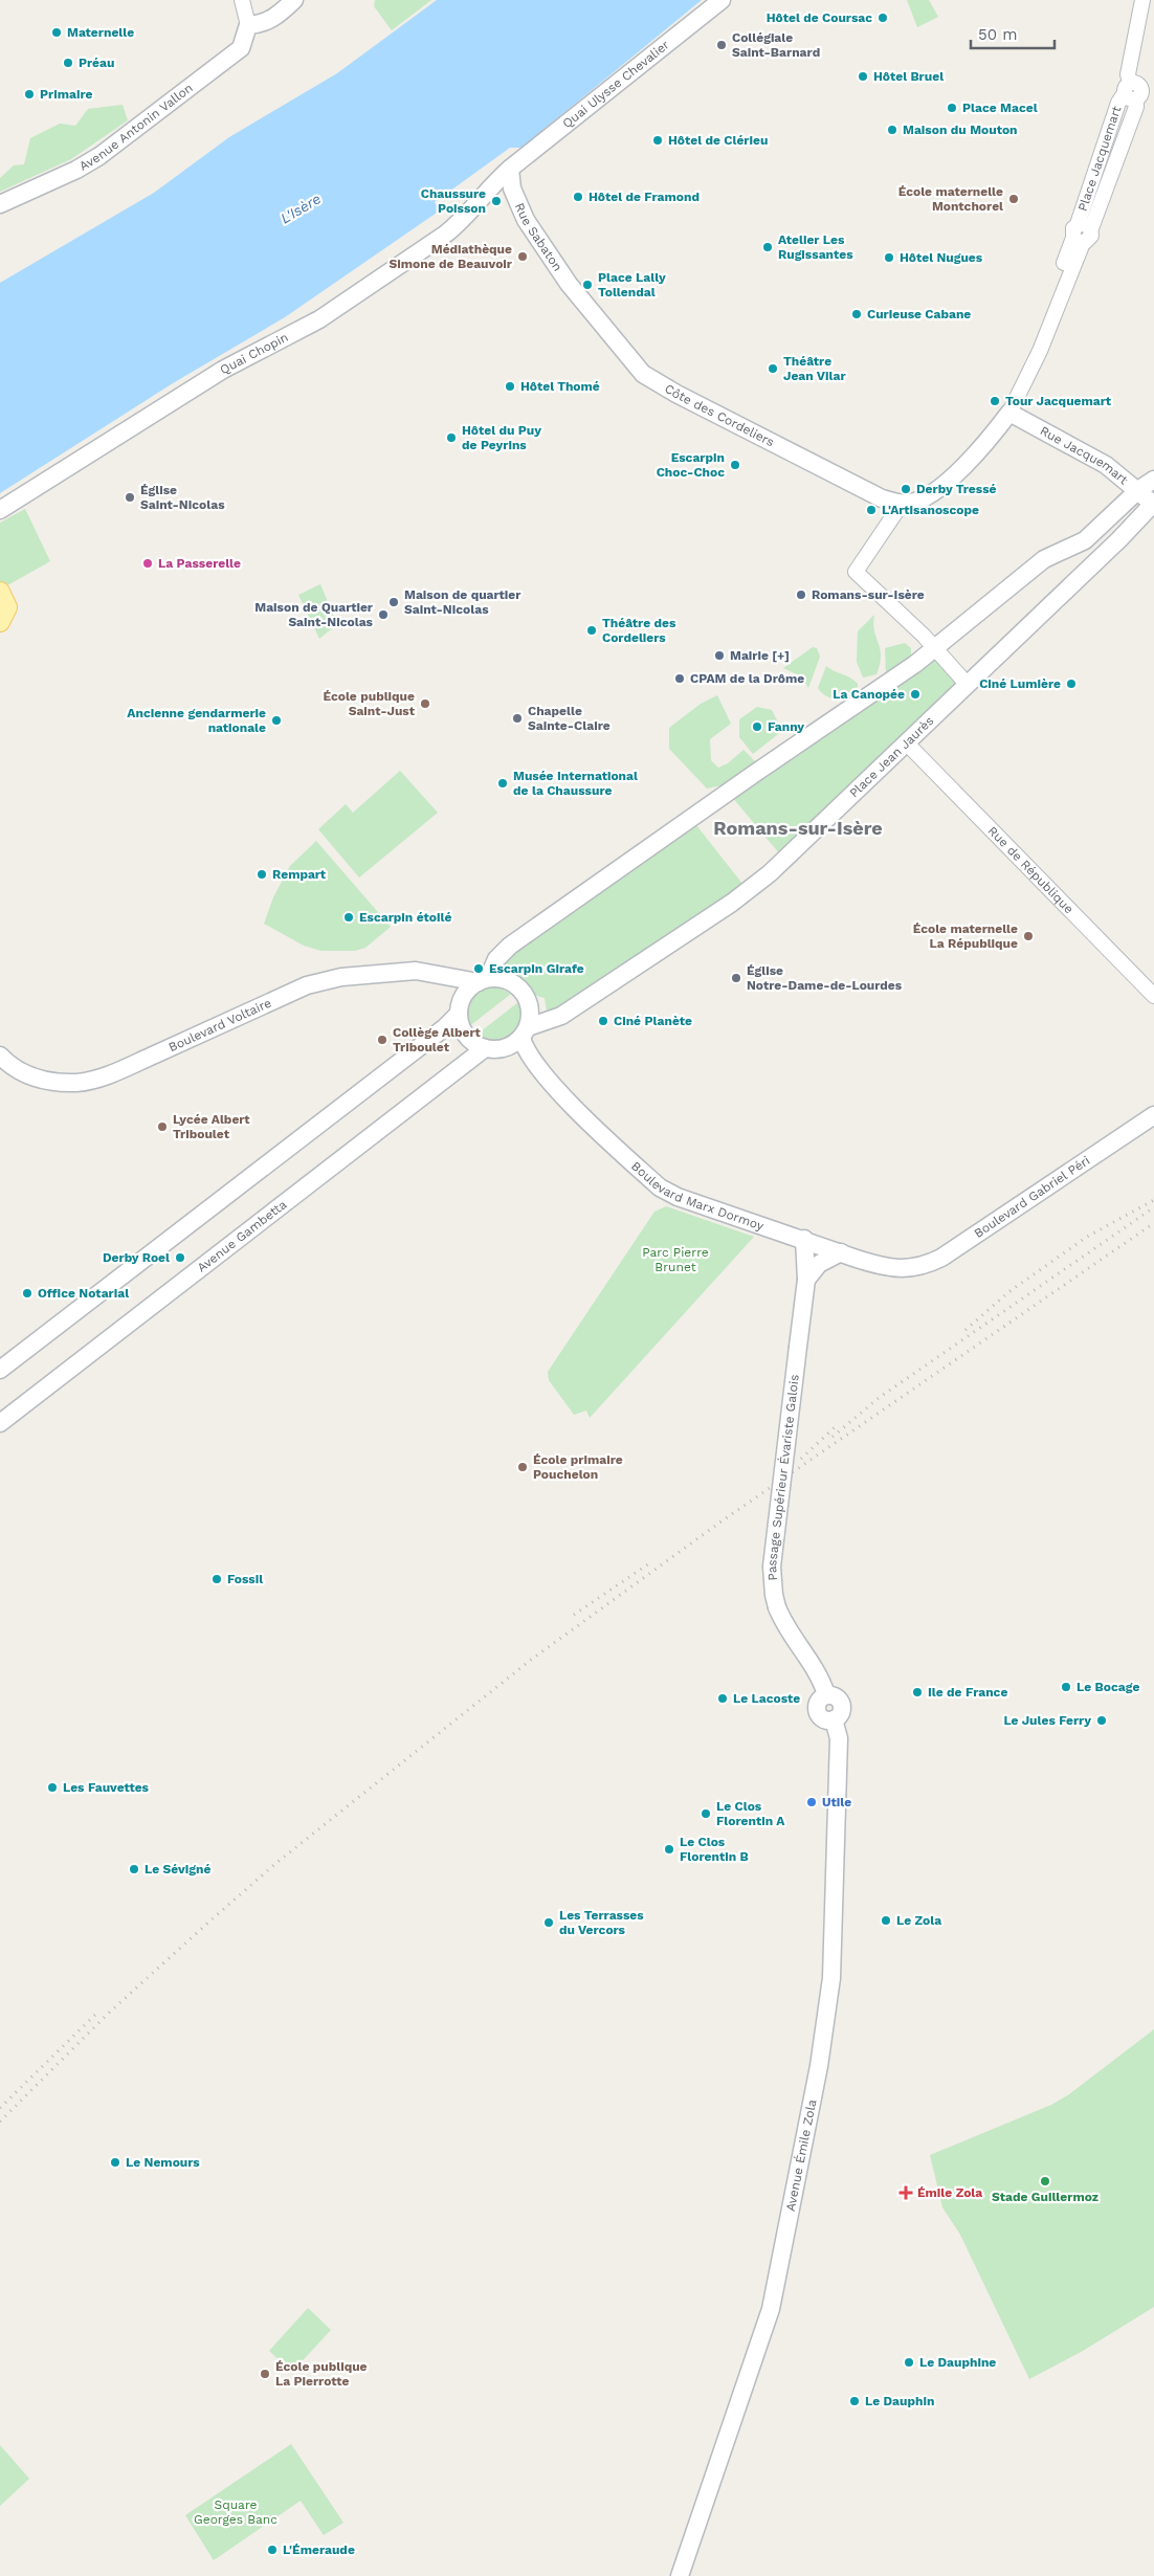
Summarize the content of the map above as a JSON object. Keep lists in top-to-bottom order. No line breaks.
{"streets":{"main road":["Quai Ulysse Chevalier","Avenue Antonin Vallon","Rue Sabaton","Quai Chopin","Côte des Cordeliers","Rue Jacquemart","Place Jean Jaurès","Boulevard Voltaire","Boulevard Marx Dormoy","Boulevard Gabriel Péri","Avenue Gambetta","Passage Supérieur Évariste Galois","Avenue Émile Zola"],"street":["Place Jacquemart","Rue de République"]},"crossings":[["Quai Ulysse Chevalier","Rue Sabaton"],["Place Jacquemart","Rue Jacquemart"],["Rue Sabaton","Quai Chopin"],["Rue Sabaton","Côte des Cordeliers"],["Rue Jacquemart","Place Jean Jaurès"],["Place Jean Jaurès","Rue de République"],["Place Jean Jaurès","Boulevard Voltaire"],["Place Jean Jaurès","Boulevard Marx Dormoy"],["Place Jean Jaurès","Avenue Gambetta"],["Boulevard Voltaire","Boulevard Marx Dormoy"],["Boulevard Voltaire","Avenue Gambetta"],["Boulevard Marx Dormoy","Boulevard Gabriel Péri"],["Boulevard Marx Dormoy","Avenue Gambetta"],["Boulevard Marx Dormoy","Passage Supérieur Évariste Galois"],["Passage Supérieur Évariste Galois","Avenue Émile Zola"]],"districts":["Romans-sur-Isère"],"water":["L'Isère"],"parks":["Parc Pierre Brunet","Square Georges Banc"],"places":{"other":["Hôtel de Coursac","Maternelle","Collégiale Saint-Barnard","Préau","Hôtel Bruel","Primaire","Place Macel","Maison du Mouton","Hôtel de Clérieu","Hôtel de Framond","École maternelle Montchorel","Chaussure Poisson","Atelier Les Rugissantes","Médiathèque Simone de Beauvoir","Hôtel Nugues","Place Lally Tollendal","Curieuse Cabane","Théâtre Jean Vilar","Hôtel Thomé","Tour Jacquemart","Hôtel du Puy de Peyrins","Escarpin Choc-Choc","Derby Tressé","Église Saint-Nicolas","L'Artisanoscope","La Passerelle","Romans-sur-Isère","Maison de quartier Saint-Nicolas","Maison de Quartier Saint-Nicolas","Théâtre des Cordeliers","Mairie [+]","CPAM de la Drôme","Ciné Lumière","La Canopée","École publique Saint-Just","Chapelle Sainte-Claire","Ancienne gendarmerie nationale","Fanny","Musée International de la Chaussure","Rempart","Escarpin étoilé","École maternelle La République","Escarpin Girafe","Église Notre-Dame-de-Lourdes","Ciné Planète","Collège Albert Triboulet","Lycée Albert Triboulet","Derby Roel","Office Notarial","École primaire Pouchelon","Fossil","Le Bocage","Ile de France","Le Lacoste","Le Jules Ferry","Les Fauvettes","Utile","Le Clos Florentin A","Le Clos Florentin B","Le Sévigné","Le Zola","Les Terrasses du Vercors","Le Nemours","Stade Guillermoz","Le Dauphine","École publique La Pierrotte","Le Dauphin","L'Émeraude"],"health":["Émile Zola"]},"scale_bar":"50 m"}
